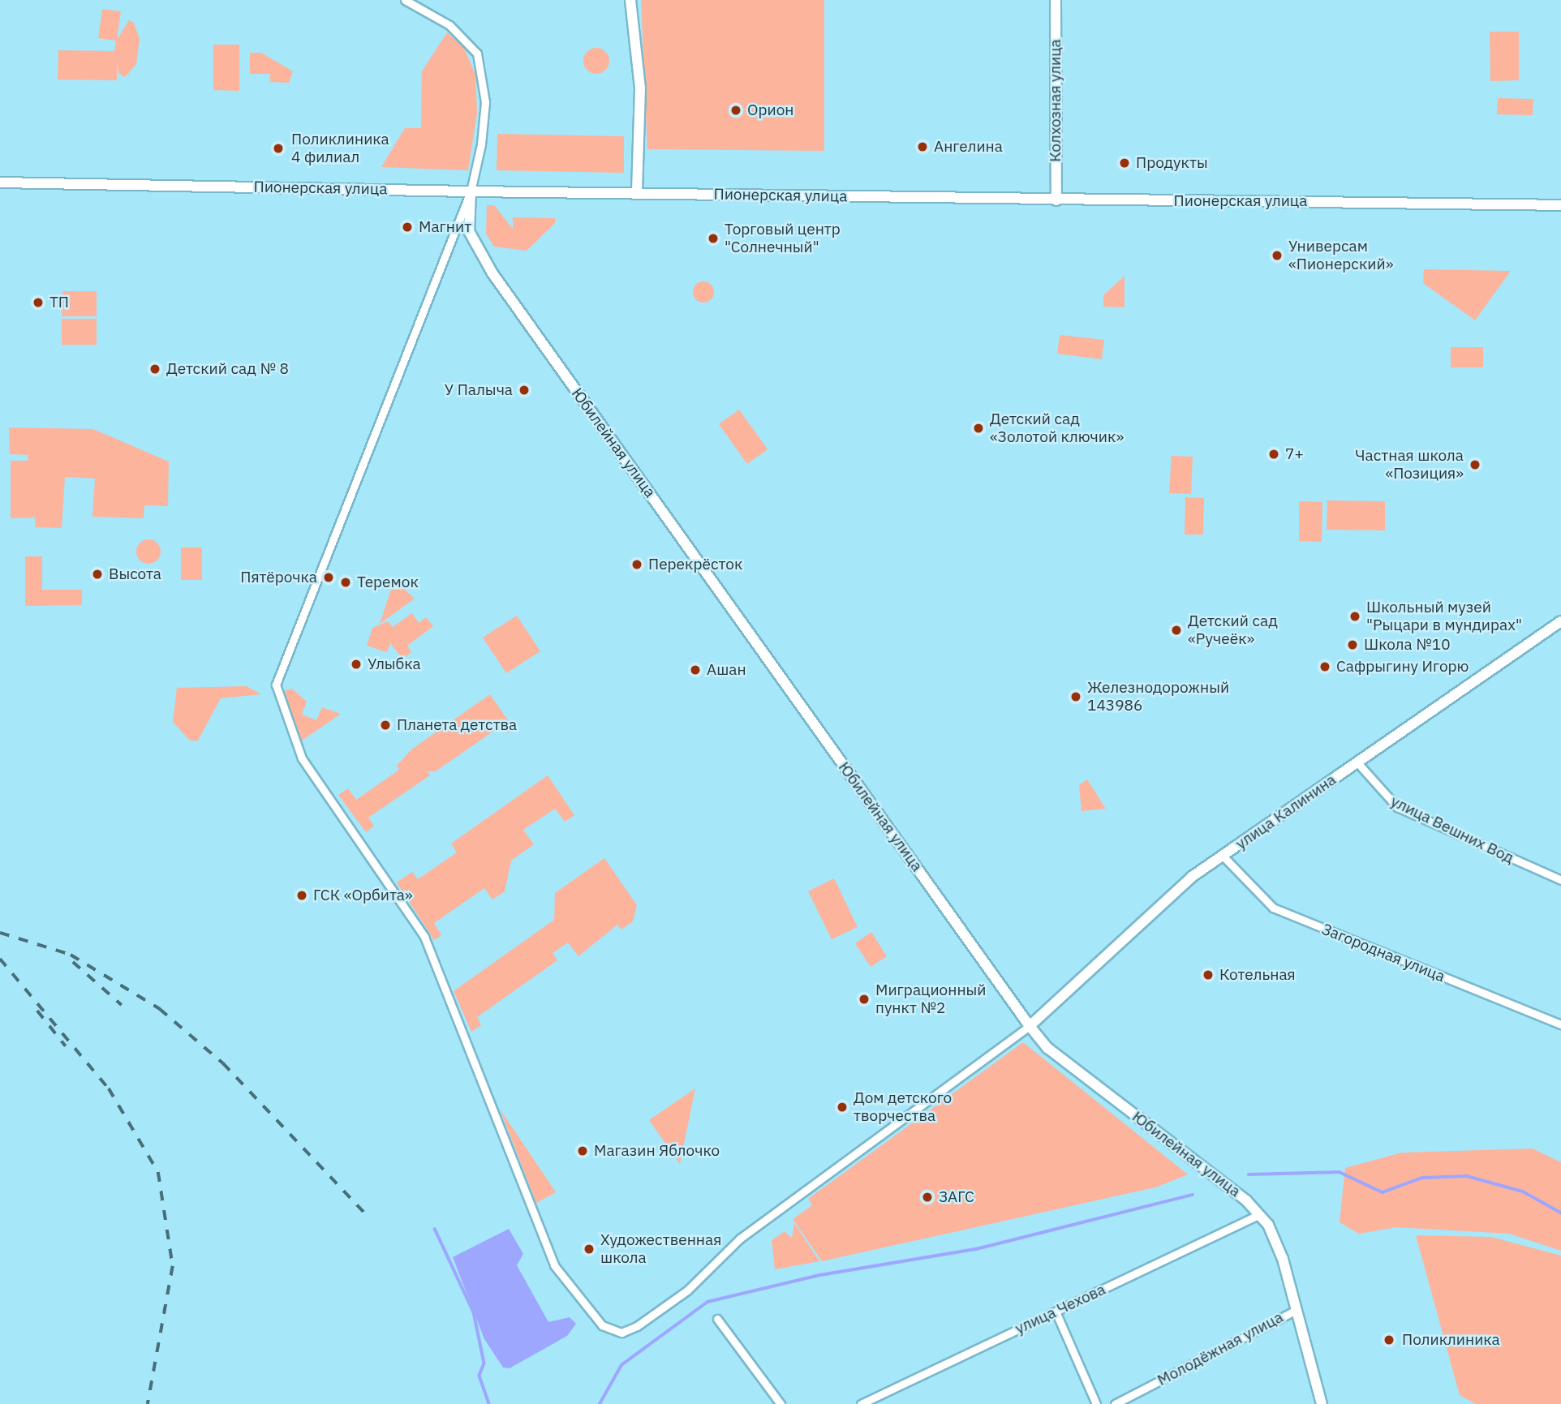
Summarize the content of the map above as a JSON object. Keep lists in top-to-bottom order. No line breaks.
{"streets":{"street":["Колхозная улица","Пионерская улица","Юбилейная улица","улица Калинина","улица Вешних Вод","Загородная улица","улица Чехова","Молодёжная улица"]},"crossings":[["Колхозная улица","Пионерская улица"],["Юбилейная улица","улица Калинина"],["Юбилейная улица","улица Чехова"],["Юбилейная улица","Молодёжная улица"],["улица Калинина","улица Вешних Вод"],["улица Калинина","Загородная улица"]],"places":["Орион","Ангелина","Поликлиника 4 филиал","Продукты","Магнит","Торговый центр \"Солнечный\"","Универсам «Пионерский»","ТП","Детский сад № 8","У Палыча","Детский сад «Золотой ключик»","7+","Частная школа «Позиция»","Перекрёсток","Высота","Пятёрочка","Теремок","Школьный музей \"Рыцари в мундирах\"","Детский сад «Ручеёк»","Школа №10","Улыбка","Сафрыгину Игорю","Ашан","Железнодорожный 143986","Планета детства","ГСК «Орбита»","Котельная","Миграционный пункт №2","Дом детского творчества","Магазин Яблочко","ЗАГС","Художественная школа","Поликлиника"]}
